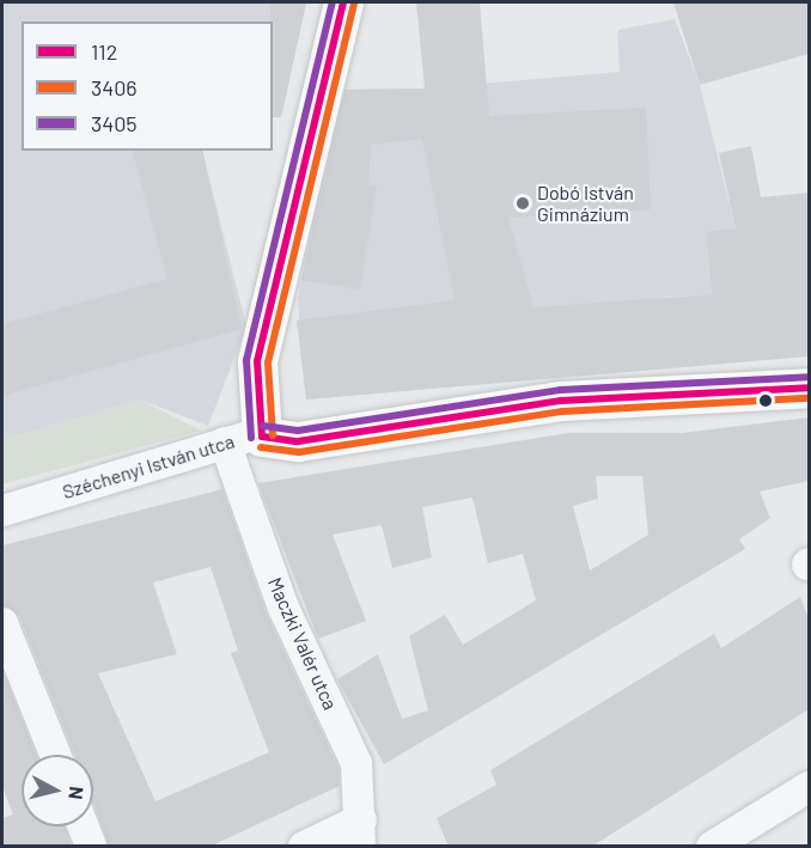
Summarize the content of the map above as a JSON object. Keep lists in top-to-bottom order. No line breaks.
{"streets":{"street":["Széchenyi István utca","Maczki Valér utca"]},"crossings":[["Széchenyi István utca","Maczki Valér utca"]],"places":["Dobó István Gimnázium"],"lines":["transit line 112","transit line 3405","transit line 3406"],"legend":["112","3406","3405"],"north":"right"}
